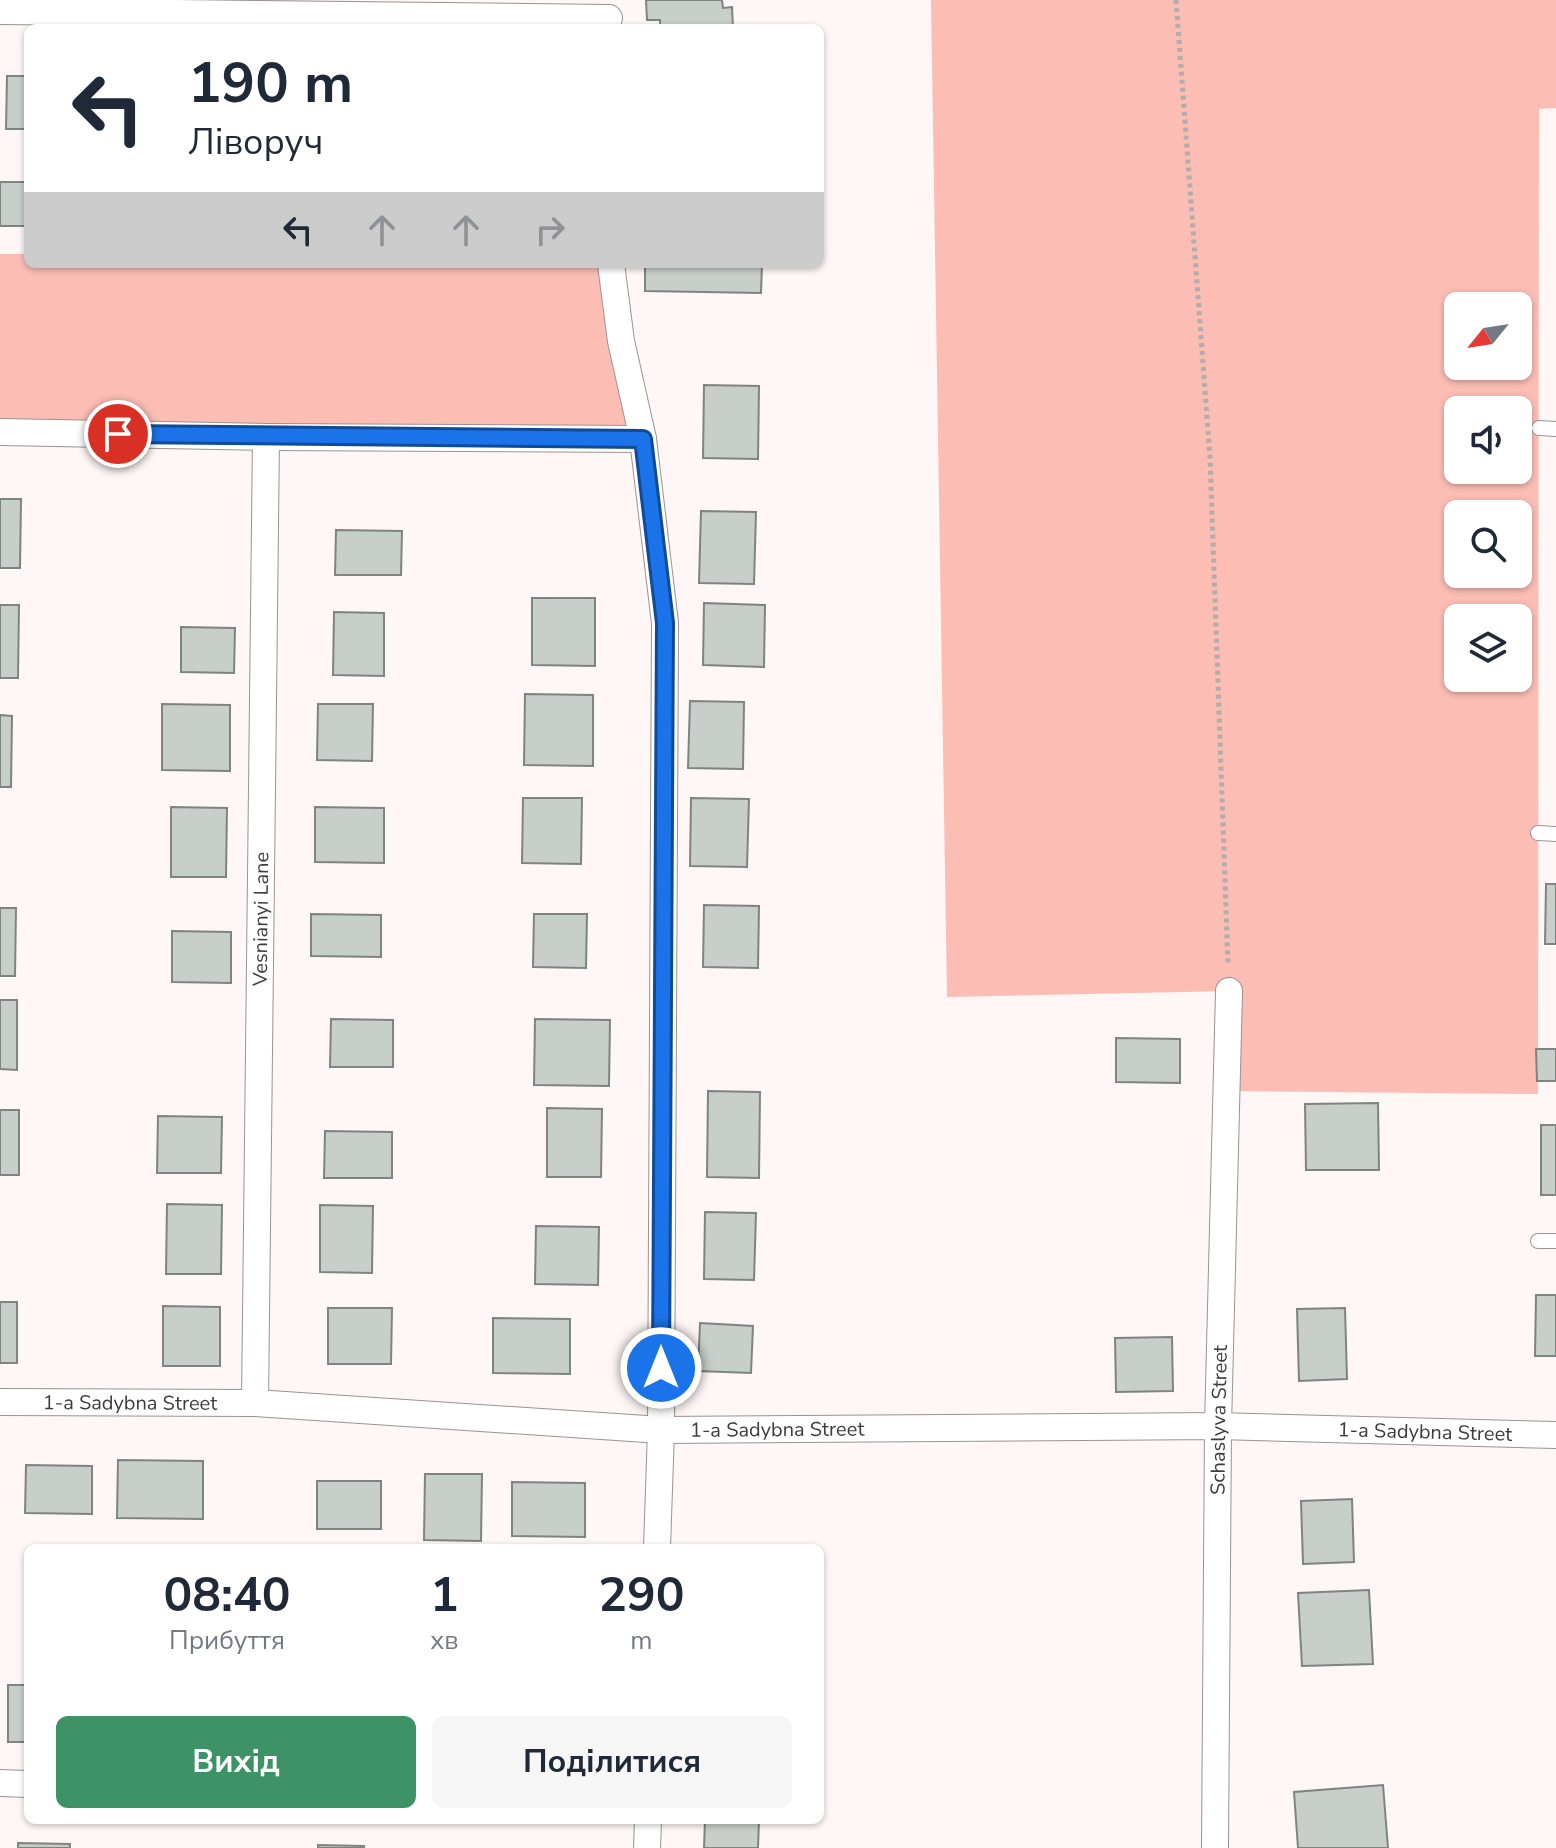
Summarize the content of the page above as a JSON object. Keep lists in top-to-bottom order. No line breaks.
{"streets":{"street":["Vesnianyi Lane","1-a Sadybna Street","Schaslyva Street"]},"crossings":[["Vesnianyi Lane","1-a Sadybna Street"],["1-a Sadybna Street","Schaslyva Street"]],"north":"bottom left","page":{"turn":["190 m","Ліворуч"],"eta":["08:40","Прибуття","1","хв","290","m"],"buttons":["Вихід","Поділитися"]}}
